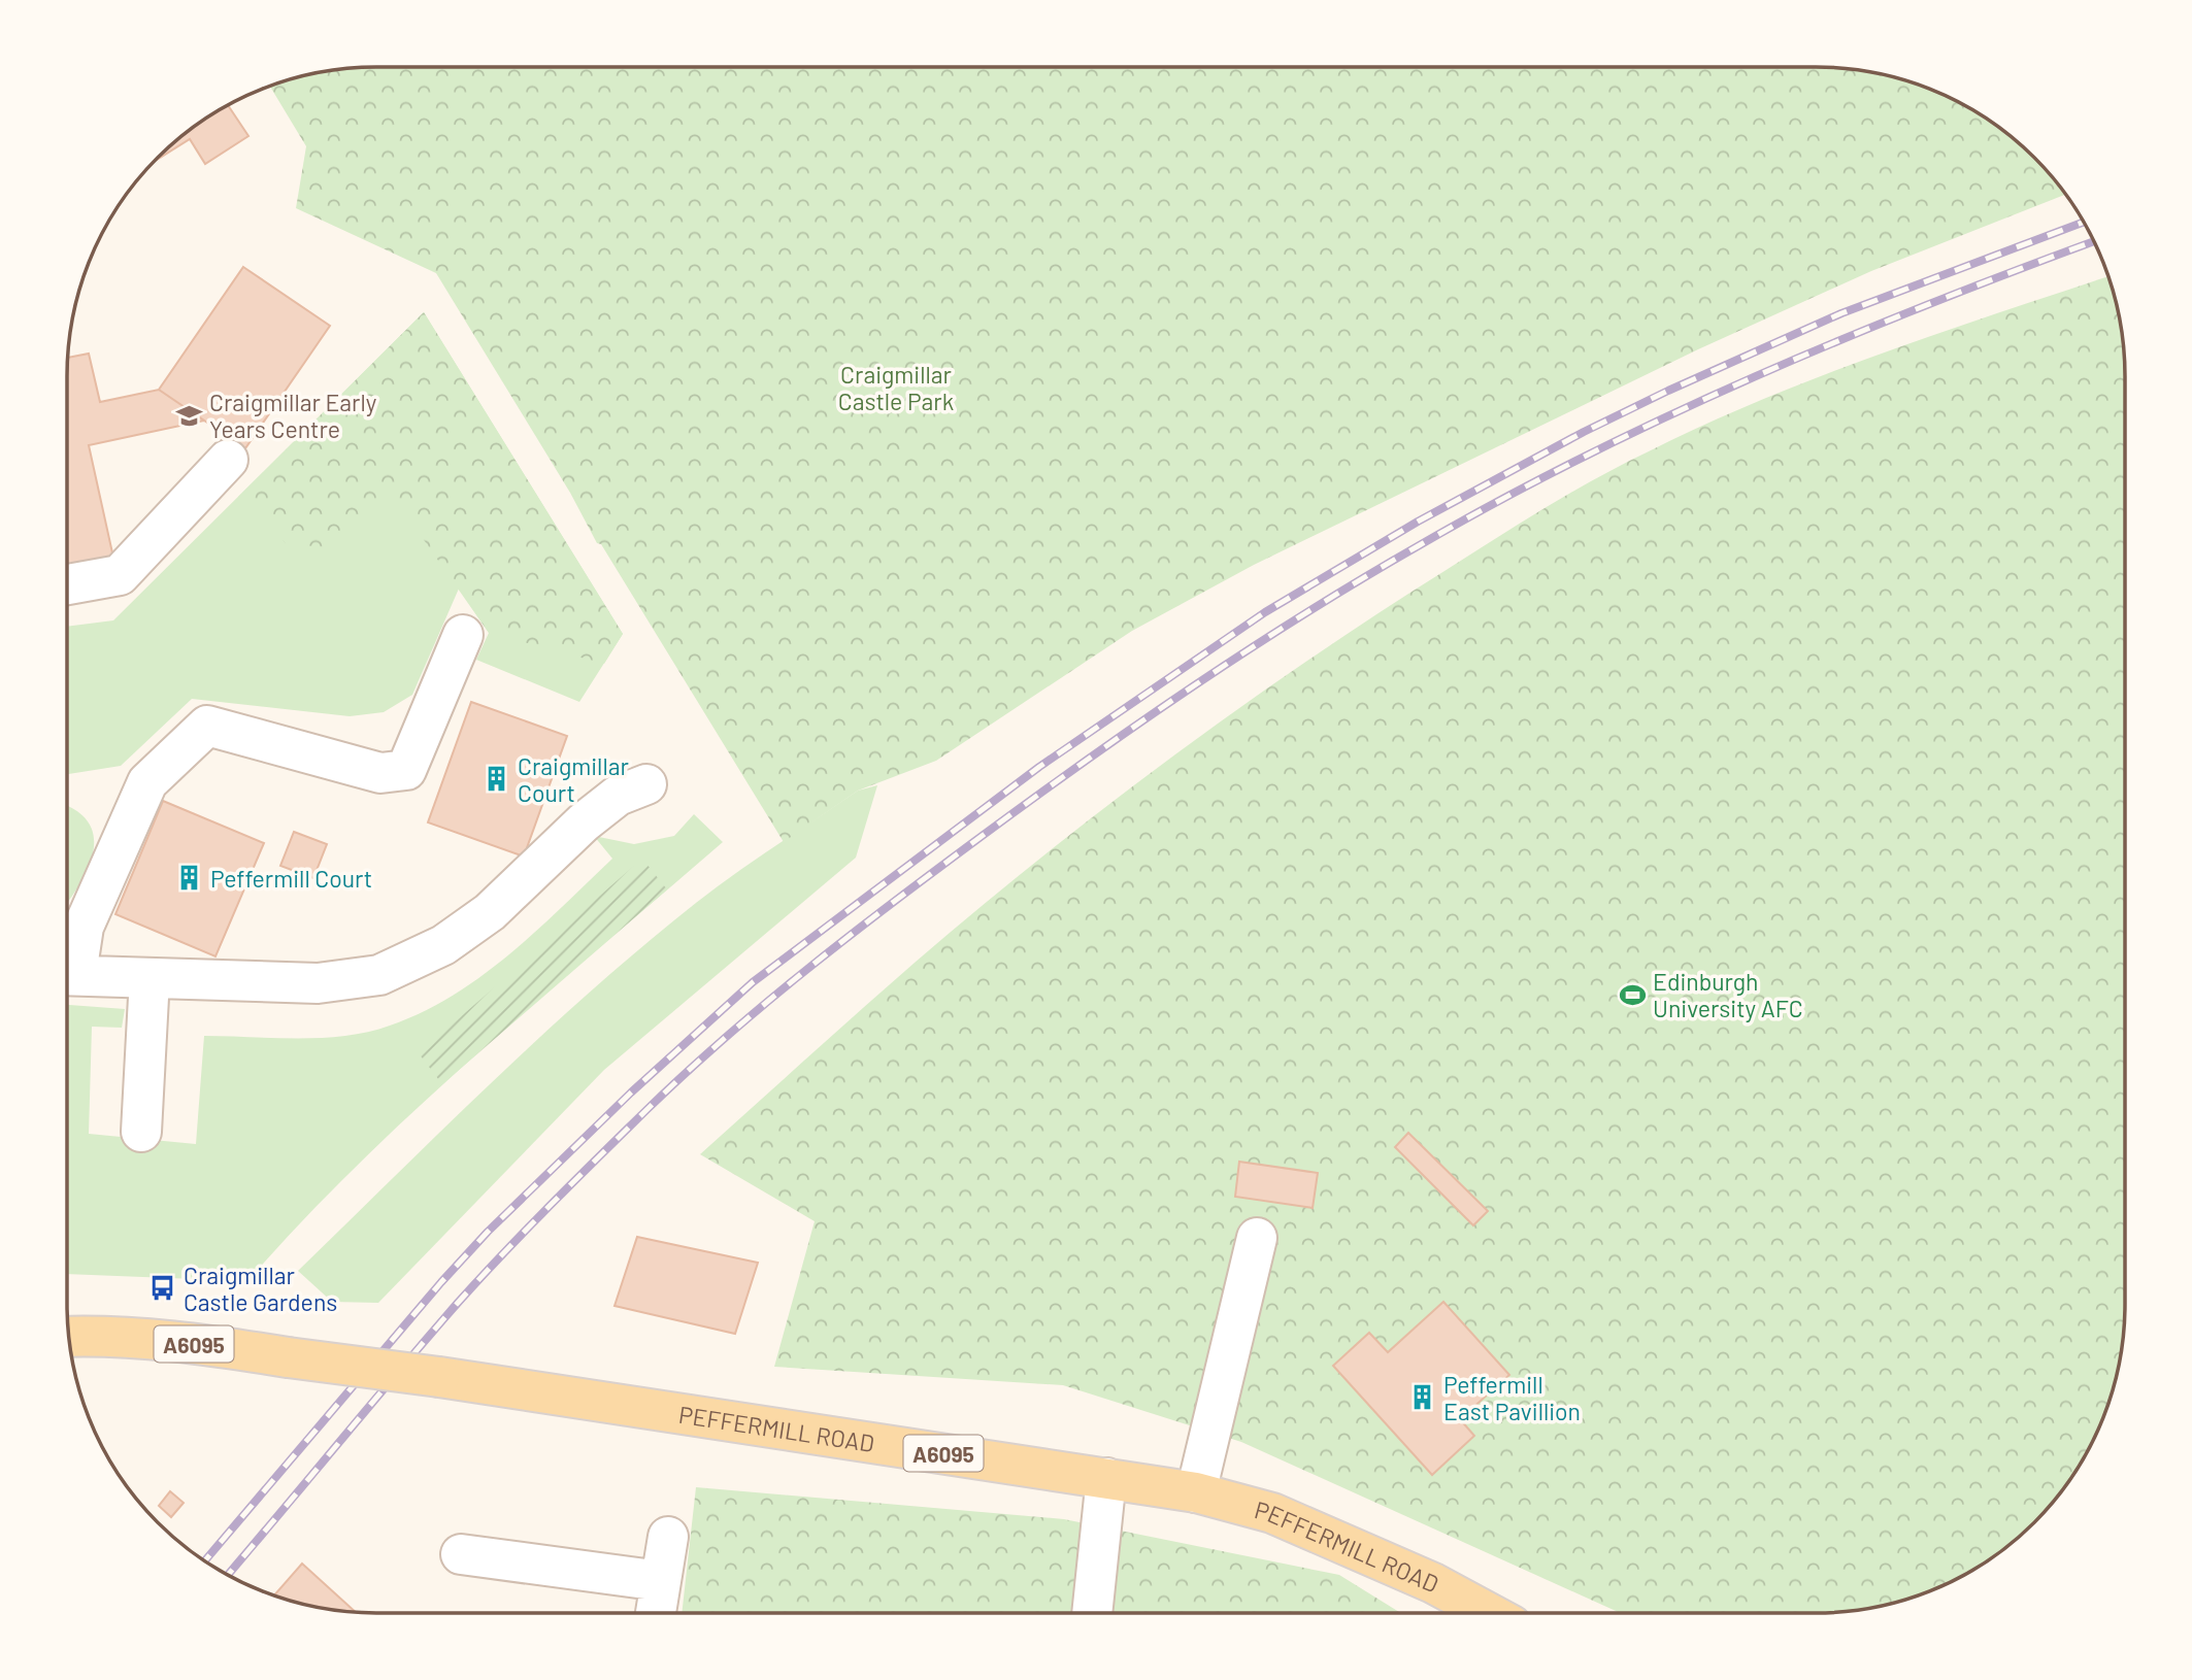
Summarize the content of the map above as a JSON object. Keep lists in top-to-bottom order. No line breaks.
{"streets":{"main road":["A6095","PEFFERMILL ROAD"]},"parks":["Craigmillar Castle Park"],"places":{"school or university":["Craigmillar Early Years Centre"],"building":["Craigmillar Court","Peffermill Court","Peffermill East Pavillion"],"sports":["Edinburgh University AFC"],"bus stop":["Craigmillar Castle Gardens"]}}
